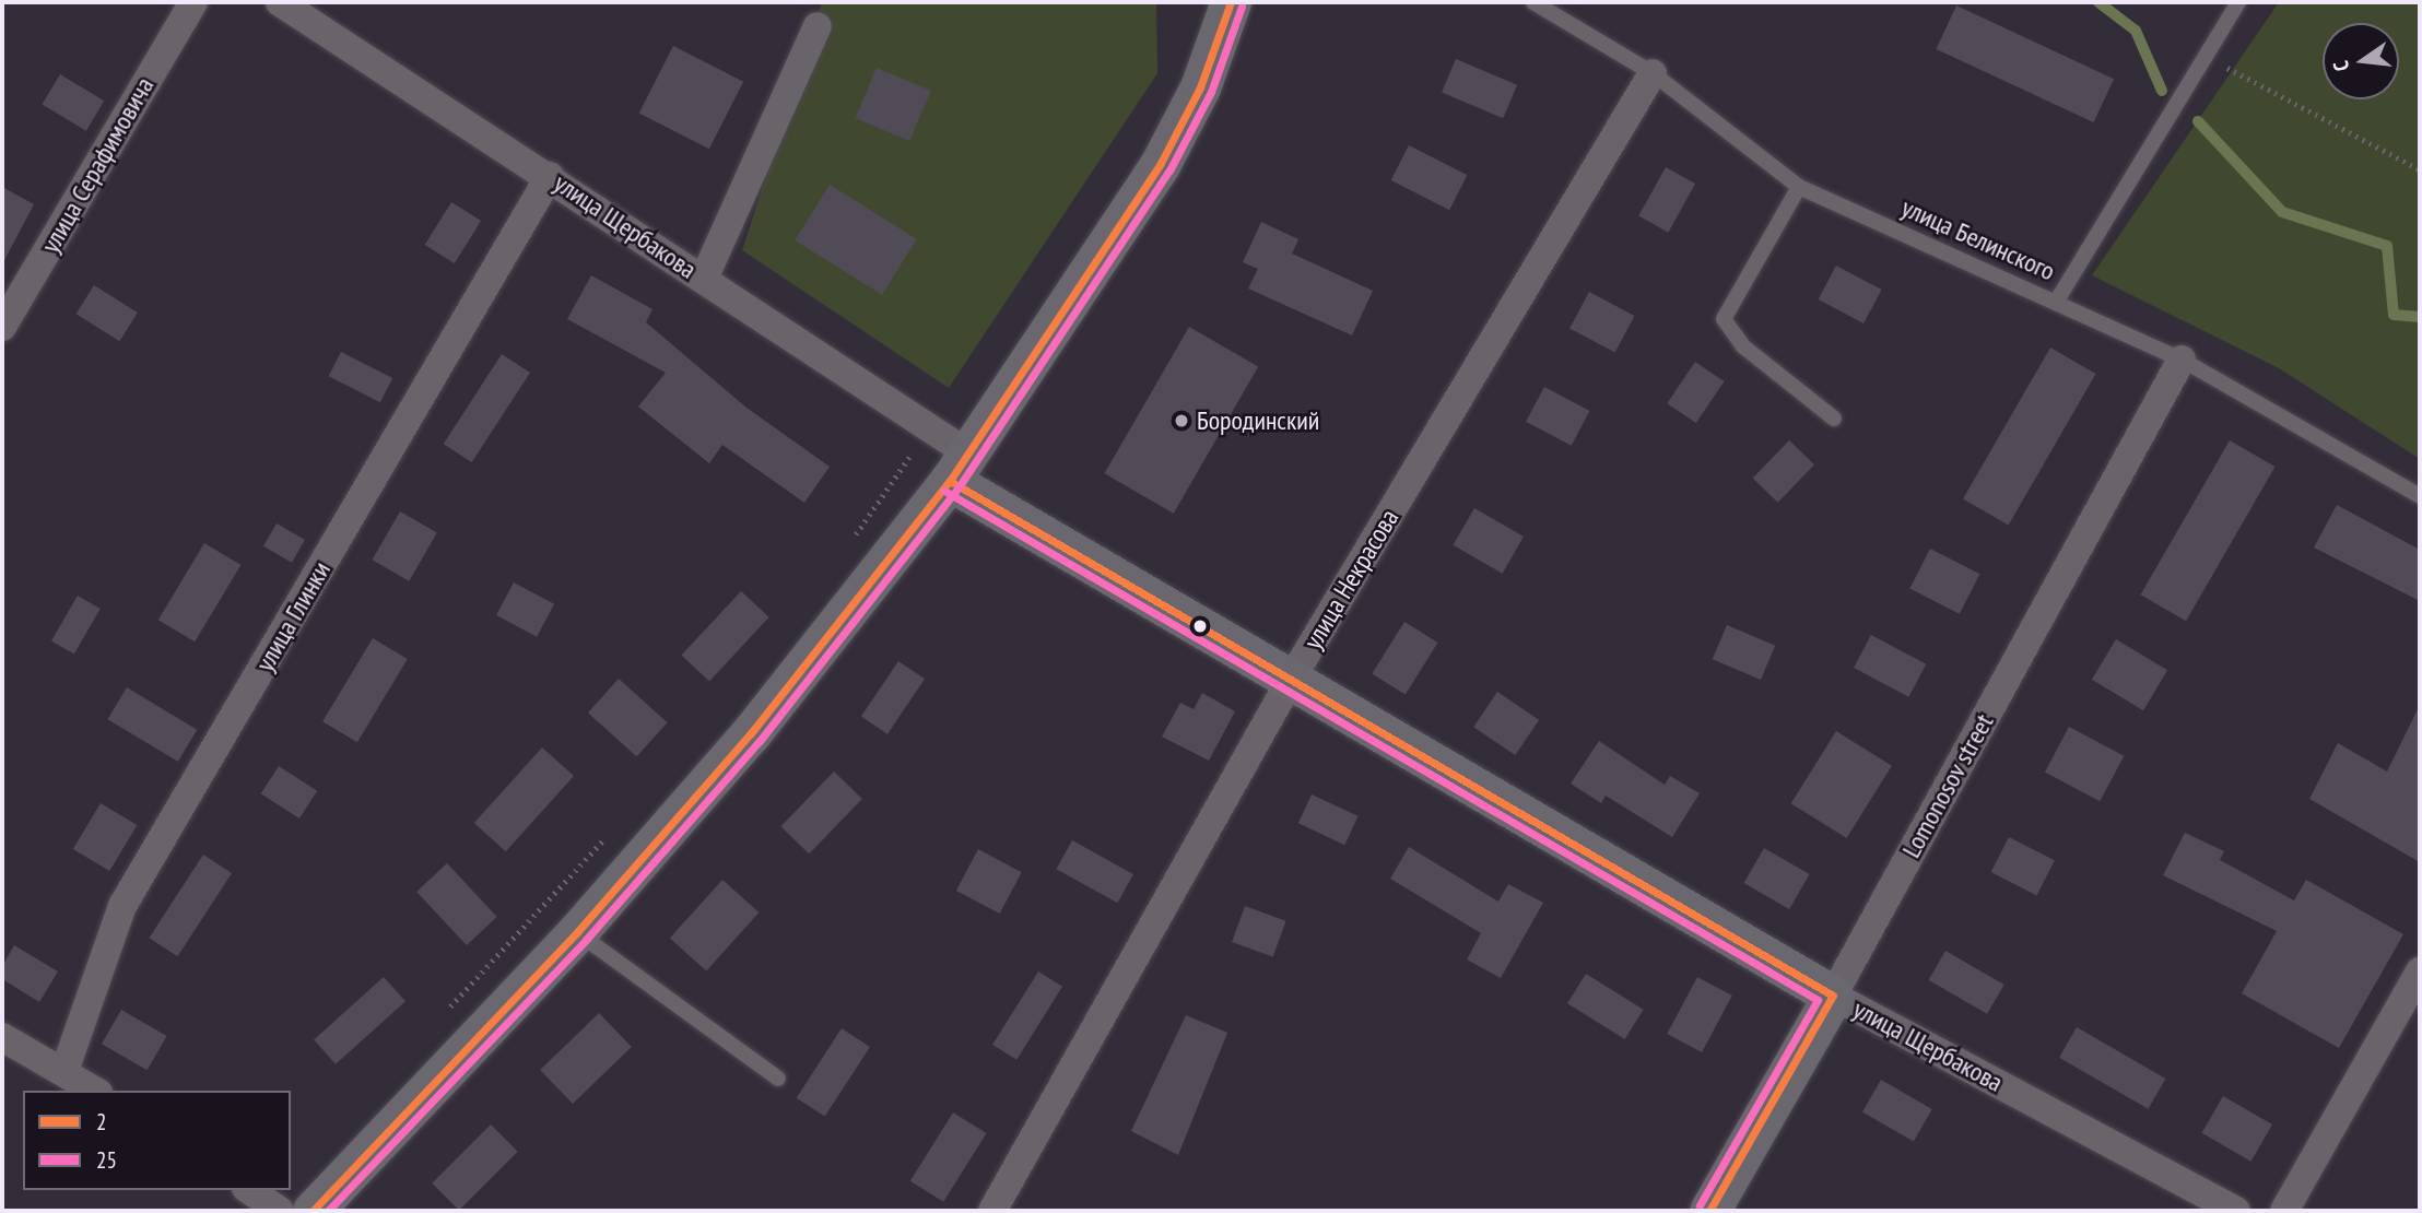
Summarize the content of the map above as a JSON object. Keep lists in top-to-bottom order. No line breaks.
{"streets":{"main road":["улица Щербакова","Lomonosov street"],"street":["улица Серафимовича","улица Некрасова","улица Глинки"],"lane":["улица Белинского"]},"crossings":[["улица Щербакова","улица Некрасова"],["улица Щербакова","улица Глинки"],["улица Щербакова","Lomonosov street"],["улица Белинского","улица Некрасова"],["улица Белинского","Lomonosov street"]],"places":["Бородинский"],"lines":["transit line 2","transit line 25"],"legend":["2","25"],"north":"left"}
